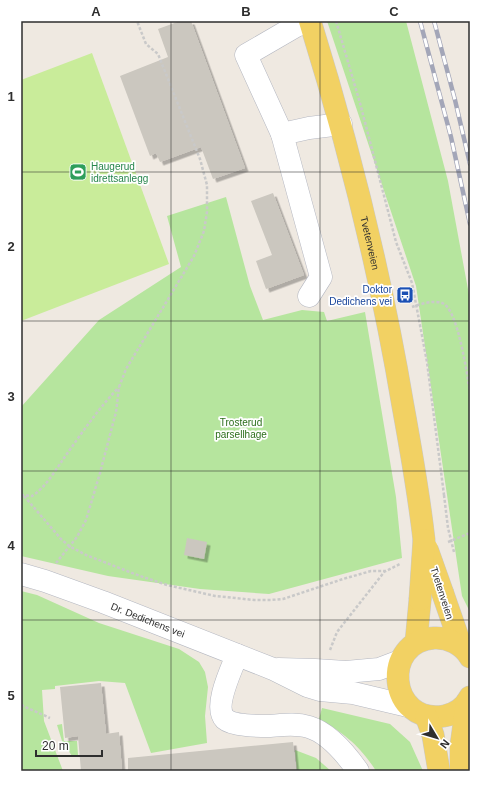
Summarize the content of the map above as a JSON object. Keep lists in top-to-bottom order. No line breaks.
{"streets":{"main road":["Tvetenveien"],"street":["Dr. Dedichens vei"]},"parks":["Trosterud parsellhage"],"places":{"sports":["Haugerud idrettsanlegg"],"bus stop":["Doktor Dedichens vei"]},"scale_bar":"20 m","north":"bottom right","grid":{"columns":["A","B","C"],"rows":["1","2","3","4","5"]}}
